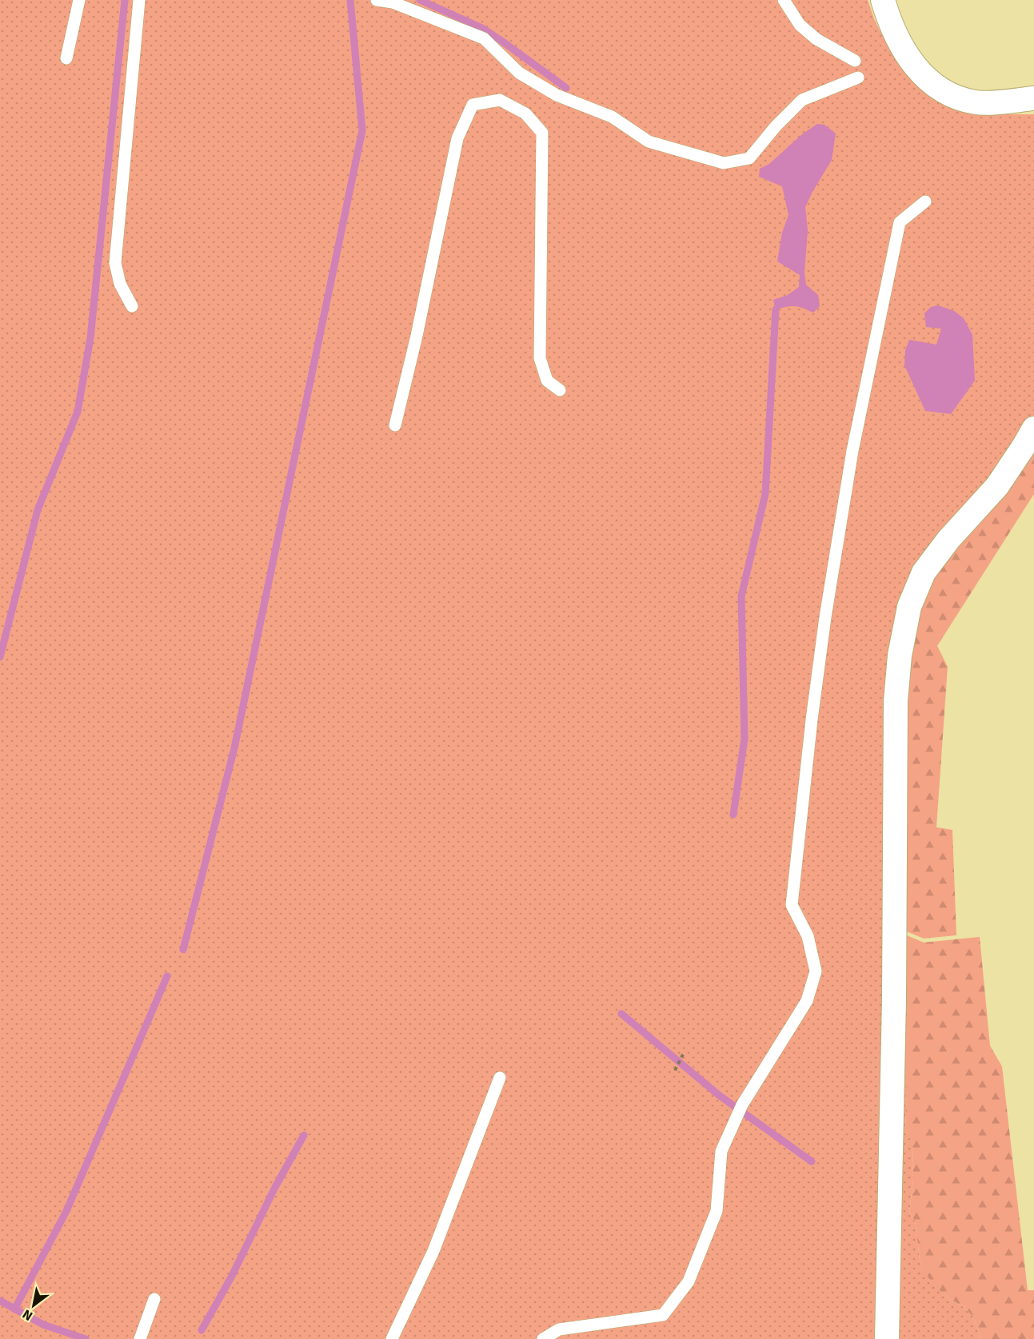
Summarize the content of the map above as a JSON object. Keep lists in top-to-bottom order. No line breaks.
{"north":"bottom left"}
